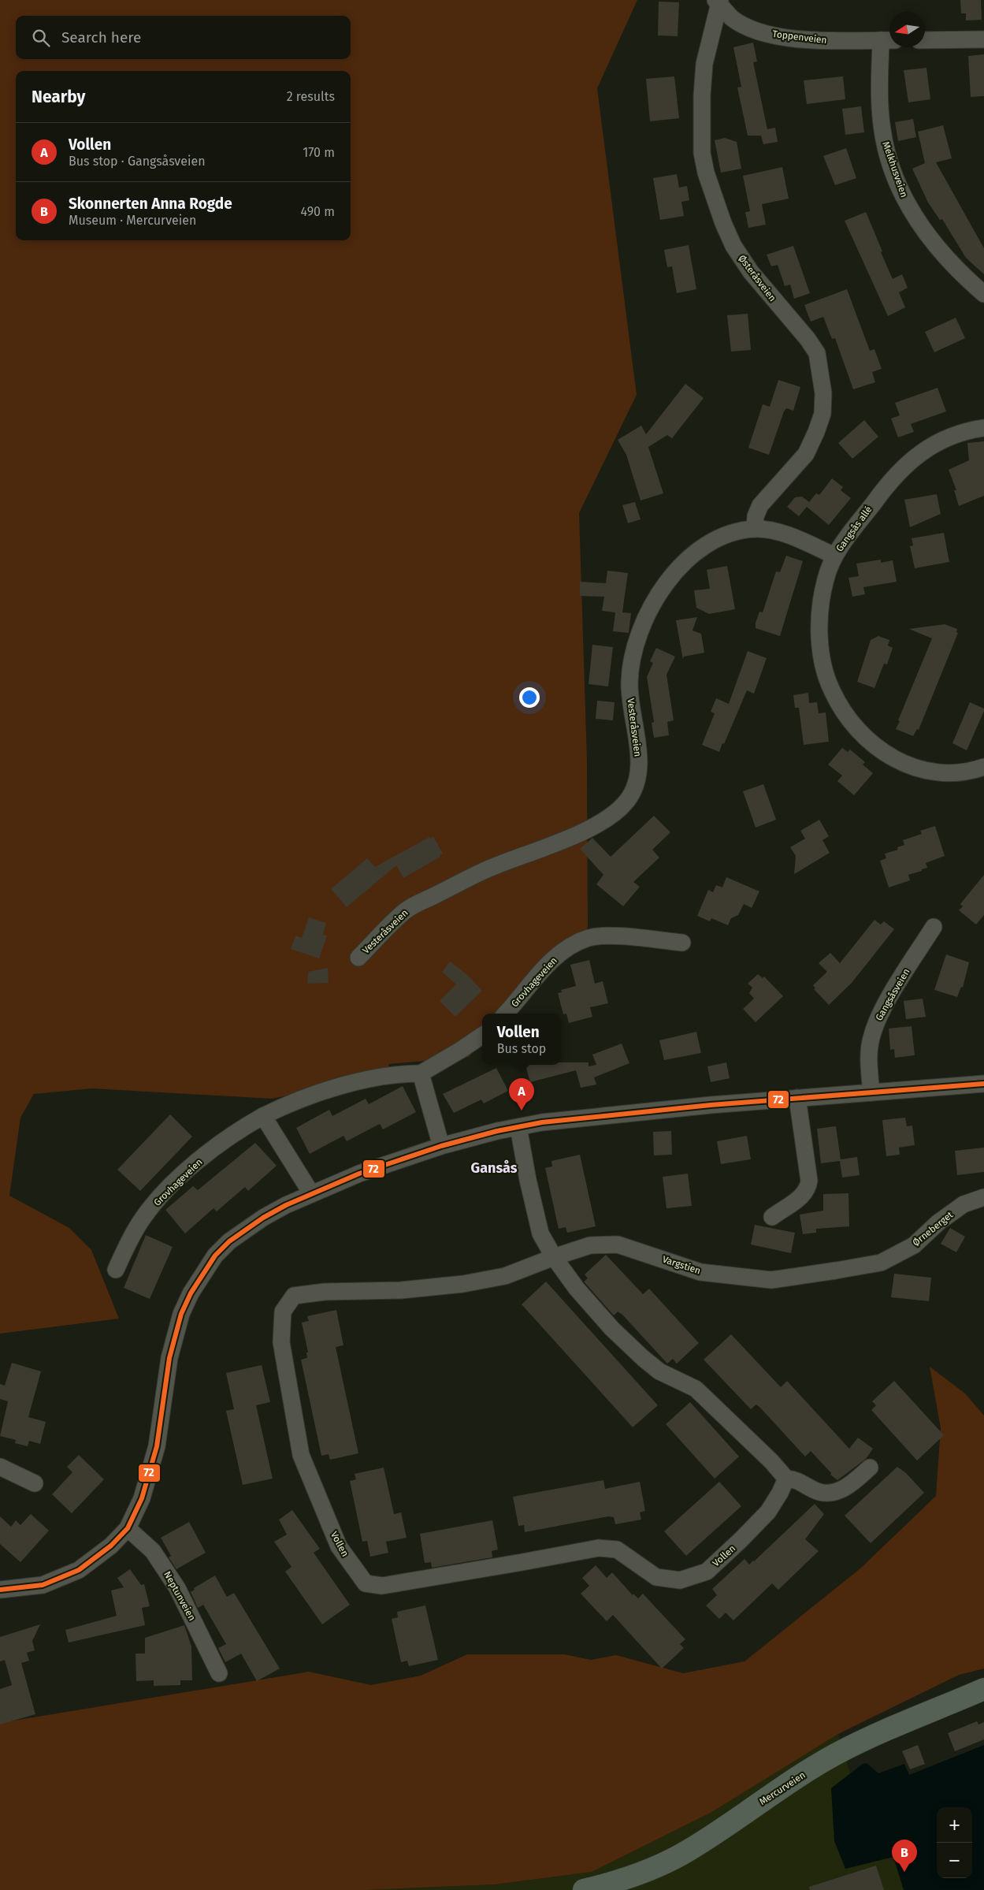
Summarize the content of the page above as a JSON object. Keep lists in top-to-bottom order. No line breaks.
{"streets":{"main road":["Mercurveien"],"street":["Toppenveien","Melkhusveien","Østeråsveien","Gangsås allé","Vesteråsveien","Grovhageveien","Gangsåsveien","Ørneberget","Vargstien","Vollen","Neptunveien"]},"crossings":[["Toppenveien","Melkhusveien"],["Toppenveien","Østeråsveien"],["Østeråsveien","Vesteråsveien"],["Gangsås allé","Vesteråsveien"],["Ørneberget","Vargstien"],["Vargstien","Vollen"]],"districts":["Gansås"],"lines":["transit line 72"],"north":"left","page":{"search":"Search here","heading":["Nearby","2 results"],"list":[{"mark":"A","name":"Vollen","note":"Bus stop · Gangsåsveien","value":"170 m"},{"mark":"B","name":"Skonnerten Anna Rogde","note":"Museum · Mercurveien","value":"490 m"}],"popup":["Vollen","Bus stop"],"pins":["A","B"],"map_buttons":["+","−"]}}
